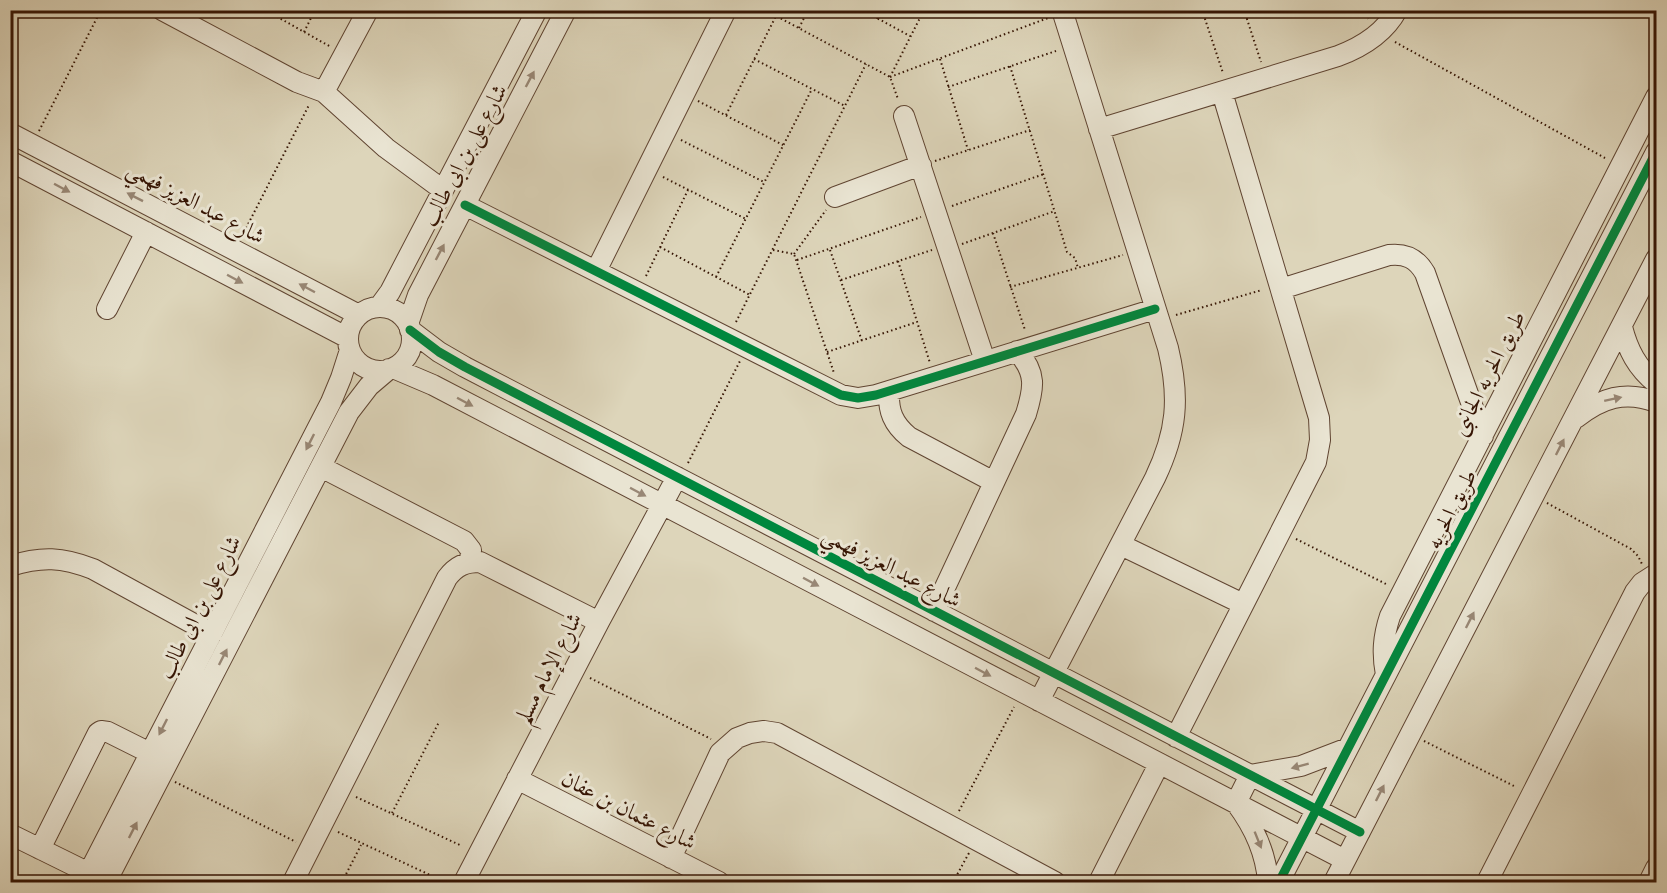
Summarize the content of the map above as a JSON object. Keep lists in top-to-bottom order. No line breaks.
{"streets":{"street":["شارع على بن ابى طالب","شارع عبد العزيز فهمي","طريق الحريه الجانبى","طريق الحريه","شارع الإمام مسلم","شارع عثمان بن عفان"]},"crossings":[["شارع على بن ابى طالب","شارع عبد العزيز فهمي"],["شارع عبد العزيز فهمي","طريق الحريه"],["شارع عبد العزيز فهمي","شارع الإمام مسلم"],["طريق الحريه الجانبى","طريق الحريه"],["شارع الإمام مسلم","شارع عثمان بن عفان"]]}
